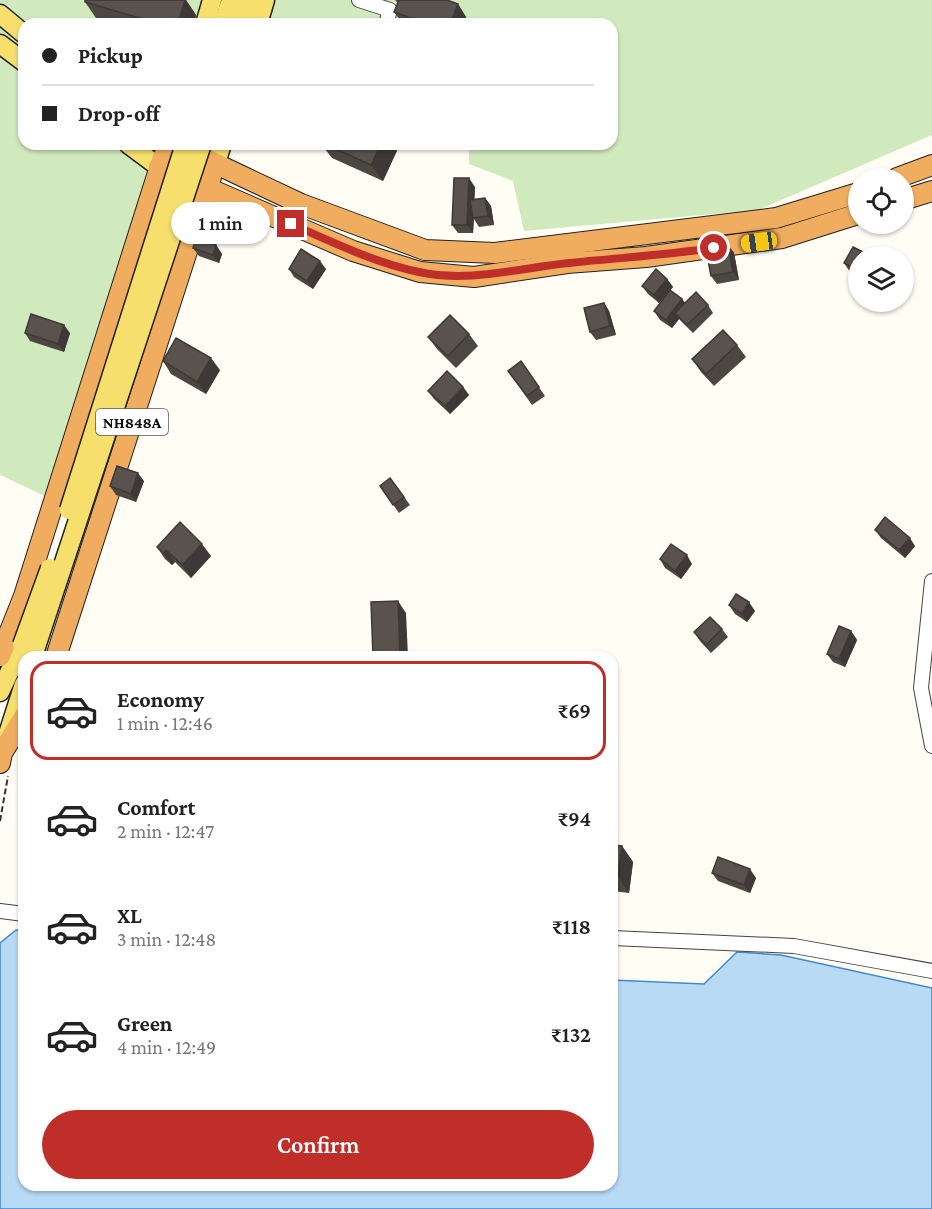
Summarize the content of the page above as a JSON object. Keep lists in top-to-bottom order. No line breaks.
{"streets":{"highway":["NH848A"]},"page":{"banner":["Pickup","Drop-off"],"bubble":"1 min","list":[{"name":"Economy","note":"1 min · 12:46","value":"₹69"},{"name":"Comfort","note":"2 min · 12:47","value":"₹94"},{"name":"XL","note":"3 min · 12:48","value":"₹118"},{"name":"Green","note":"4 min · 12:49","value":"₹132"}],"buttons":"Confirm"}}
